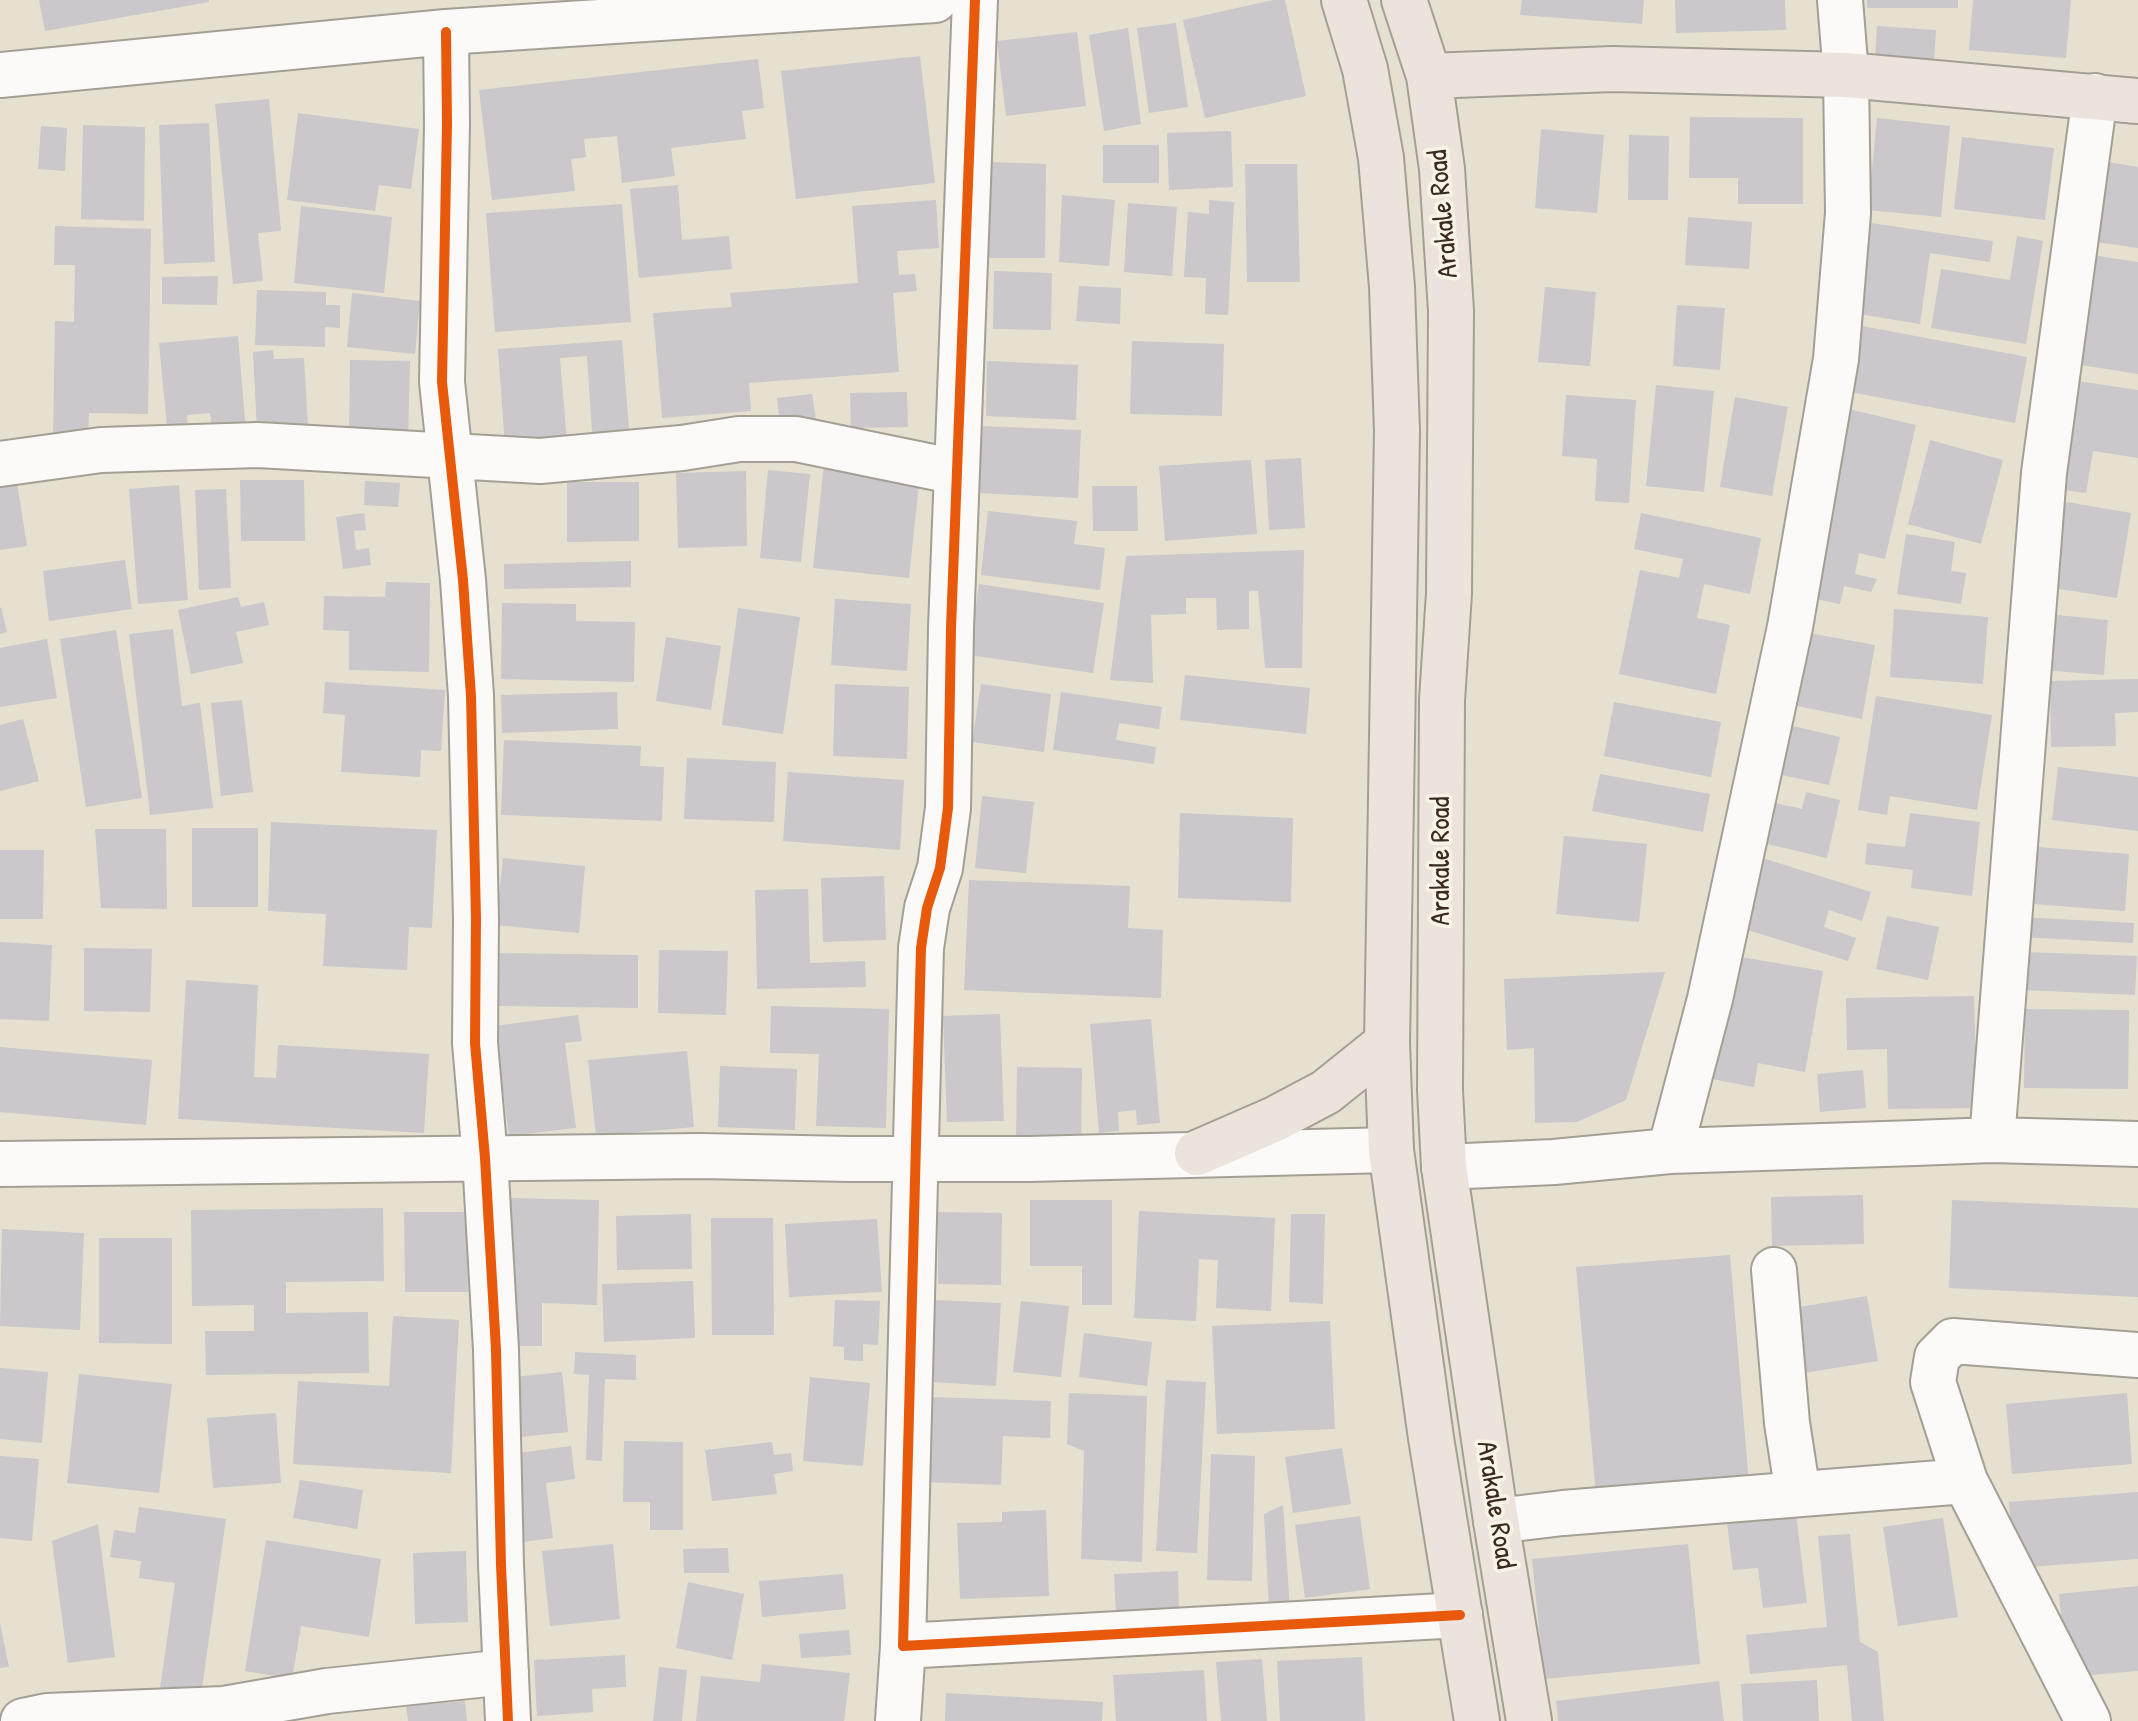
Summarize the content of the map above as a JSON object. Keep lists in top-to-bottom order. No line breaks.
{"streets":{"main road":["Arakale Road"]}}
